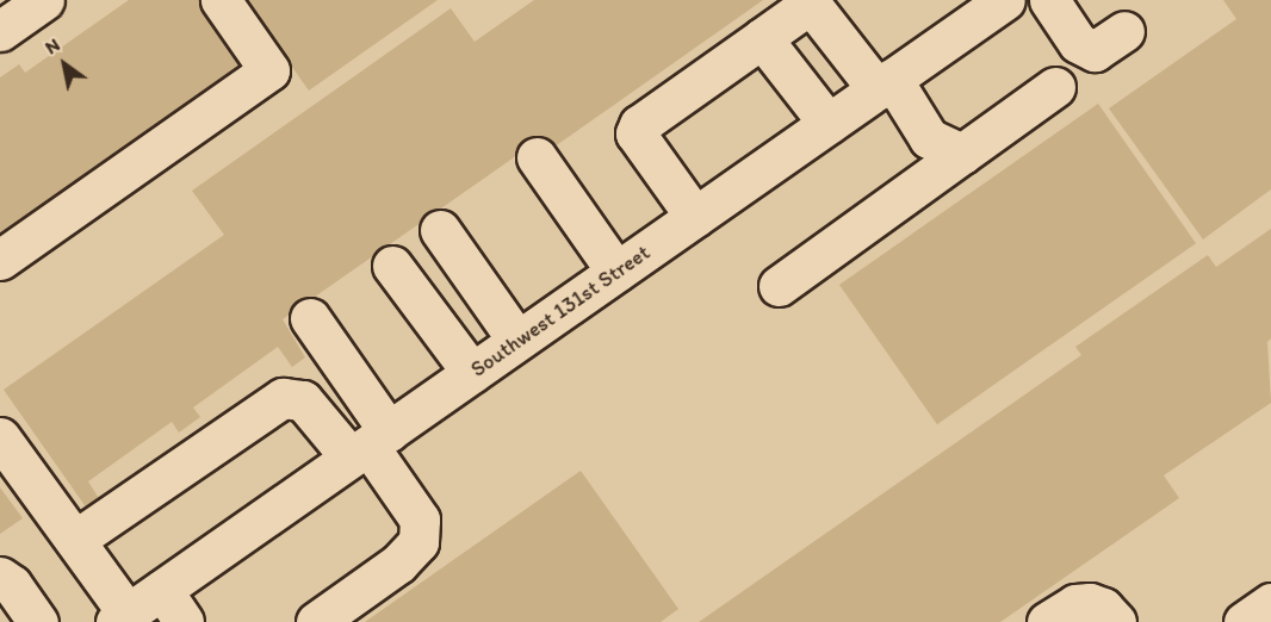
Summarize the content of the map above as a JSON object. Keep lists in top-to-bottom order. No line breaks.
{"streets":{"street":["Southwest 131st Street"]},"north":"top left"}
